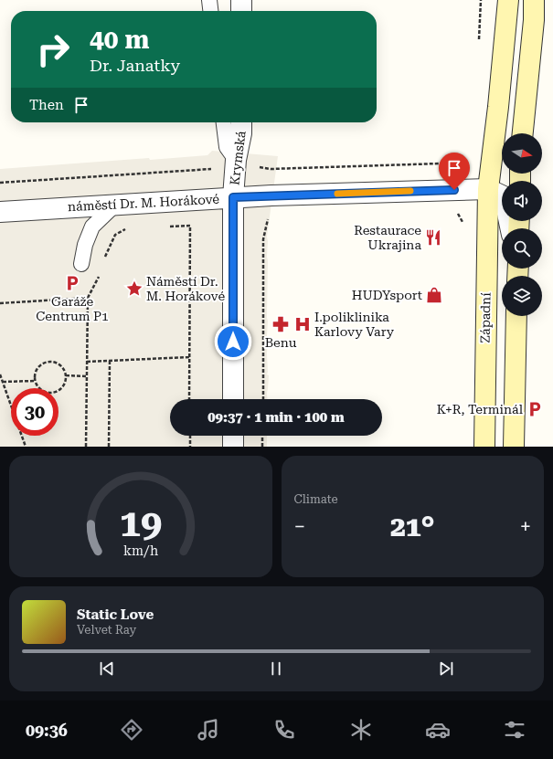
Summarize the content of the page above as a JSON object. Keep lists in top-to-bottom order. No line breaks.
{"streets":{"street":["Krymská","náměstí Dr. M. Horákové","Západní"]},"crossings":[["Krymská","náměstí Dr. M. Horákové"]],"places":{"restaurant":["Restaurace Ukrajina"],"parking":["Garáže Centrum P1","K+R, Terminál"],"place":["Náměstí Dr. M. Horákové"],"shop":["HUDYsport"],"pharmacy":["Benu"],"hospital":["I.poliklinika Karlovy Vary"]},"north":"right","page":{"turn":["40 m","Dr. Janatky"],"then":"Then","limit":"30","trip":"09:37 · 1 min · 100 m","tile":"Climate","heat":["−","21°","+"],"song":["Static Love","Velvet Ray"],"tabs":"09:36","gauge":["19","km/h"]}}
